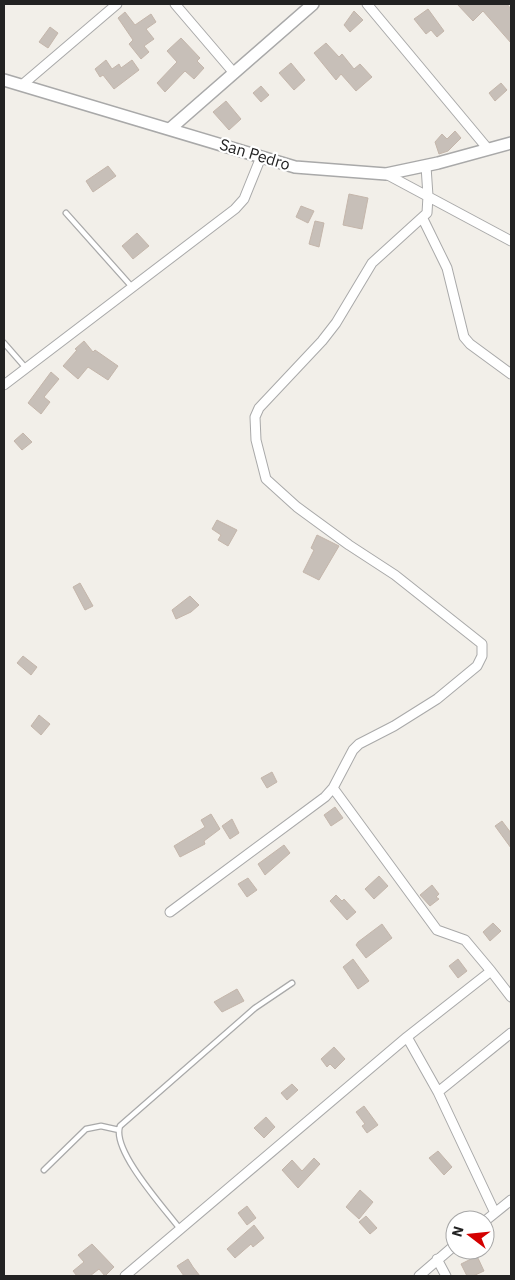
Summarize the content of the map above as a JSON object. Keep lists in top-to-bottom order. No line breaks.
{"streets":{"street":["San Pedro"]},"north":"left"}
